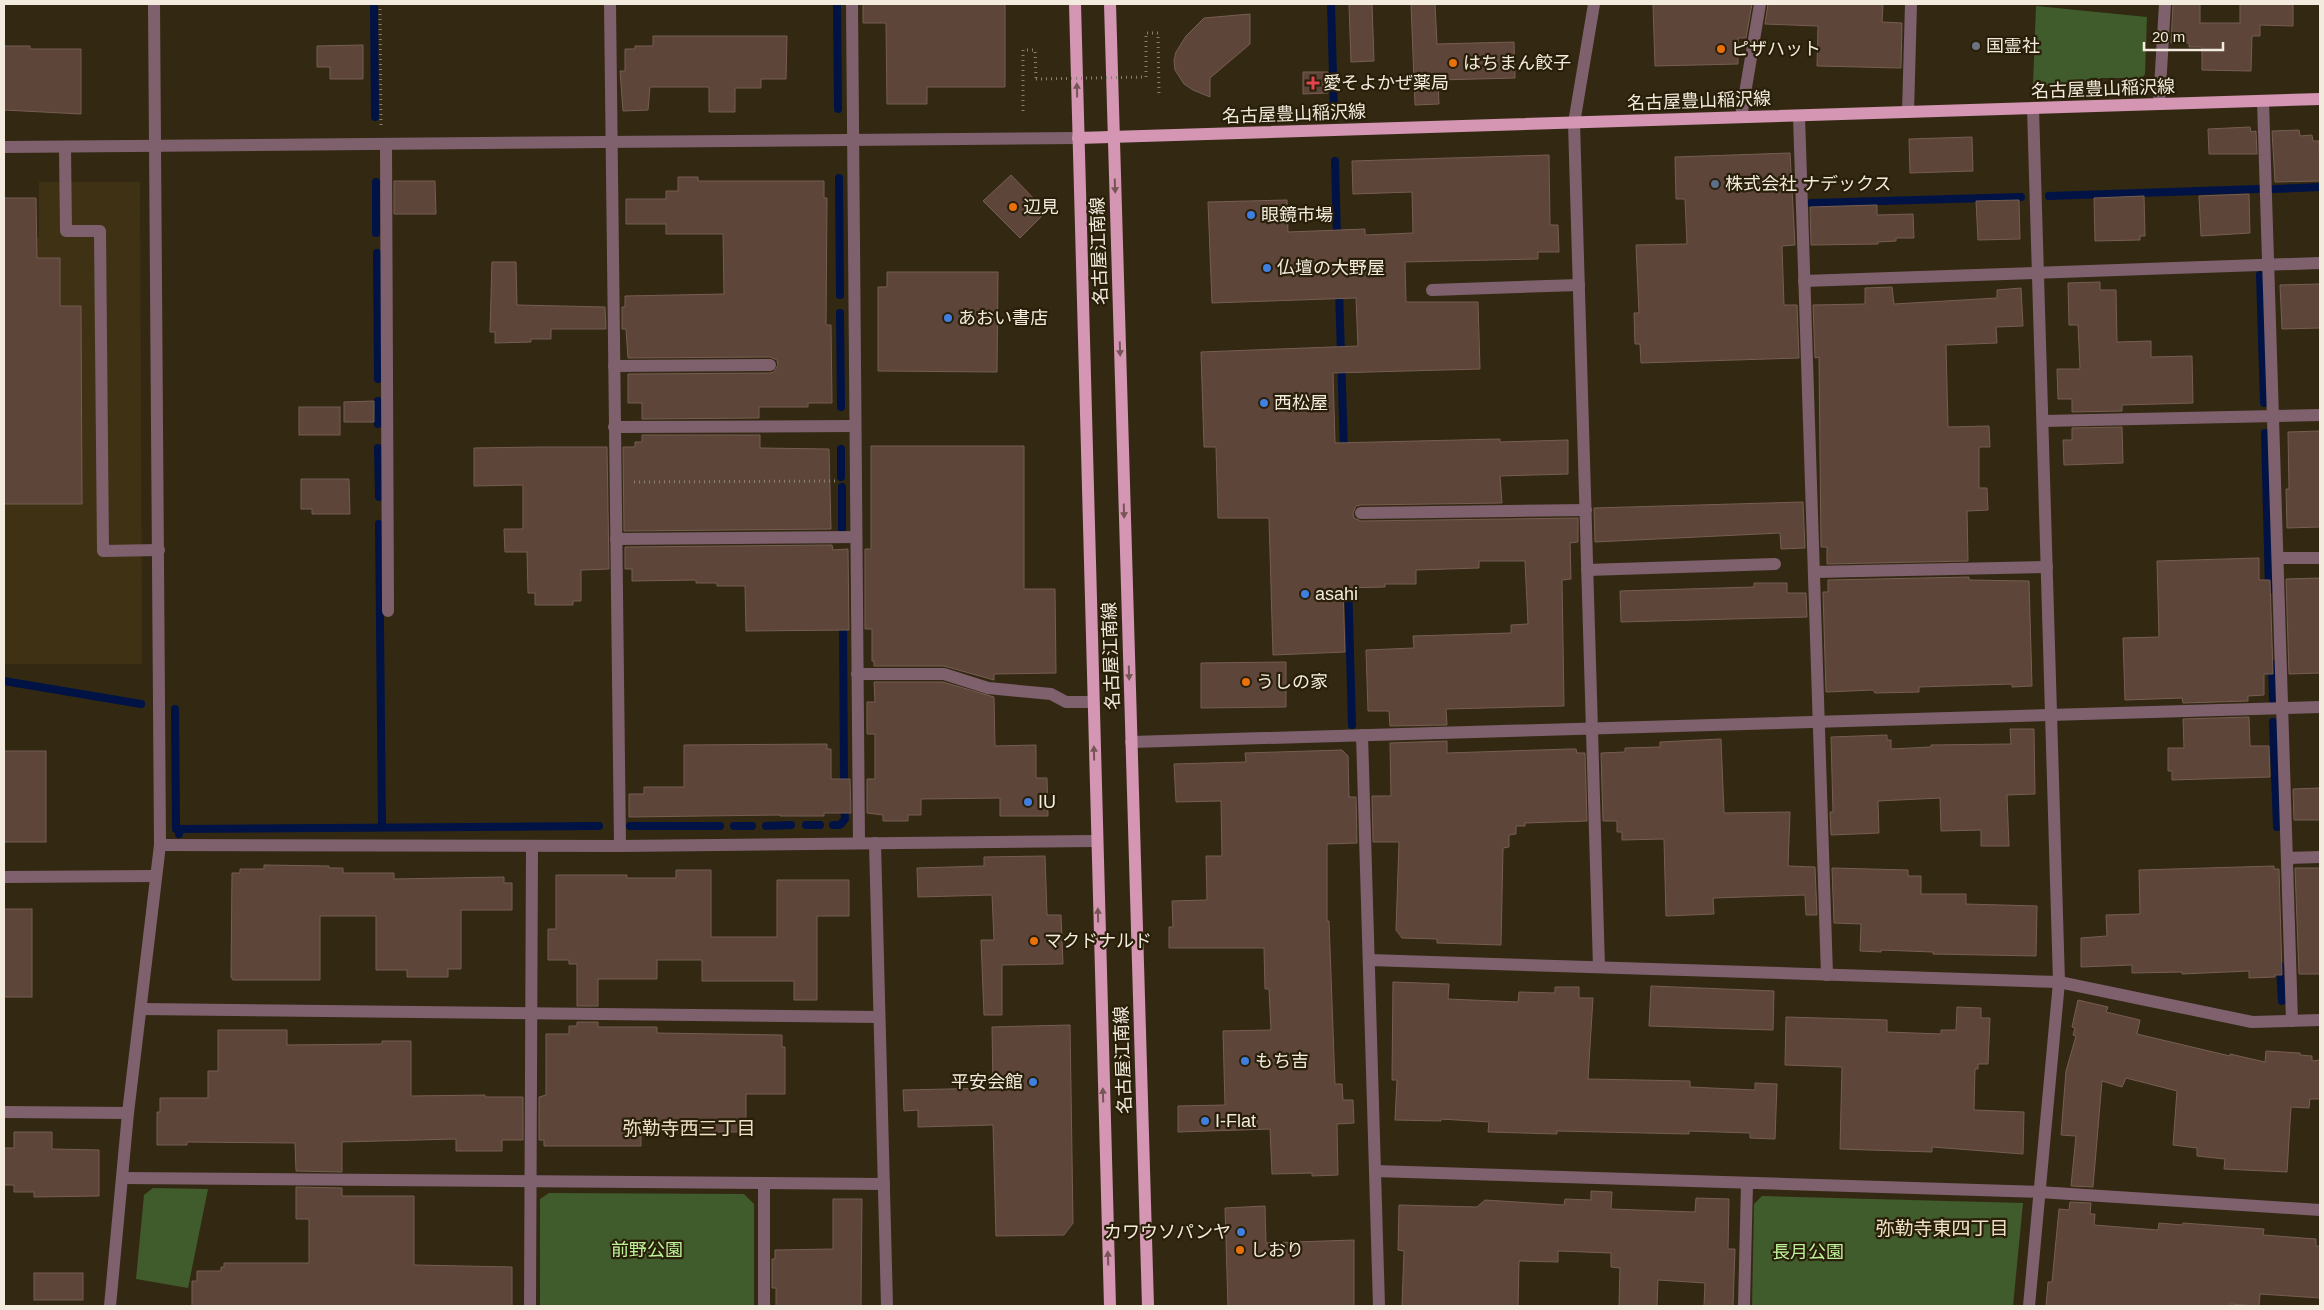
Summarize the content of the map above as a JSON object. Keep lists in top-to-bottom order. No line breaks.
{"streets":{"main road":["名古屋豊山稲沢線","名古屋江南線"]},"crossings":[["名古屋豊山稲沢線","名古屋江南線"]],"districts":["弥勒寺西三丁目","弥勒寺東四丁目"],"parks":["前野公園","長月公園"],"places":{"other":["国霊社","ピザハット","はちまん餃子","株式会社 ナデックス","辺見","眼鏡市場","仏壇の大野屋","あおい書店","西松屋","asahi","うしの家","IU","マクドナルド","もち吉","平安会館","I-Flat","カワウソパンヤ","しおり"],"health":["愛そよかぜ薬局"]},"scale_bar":"20 m"}
